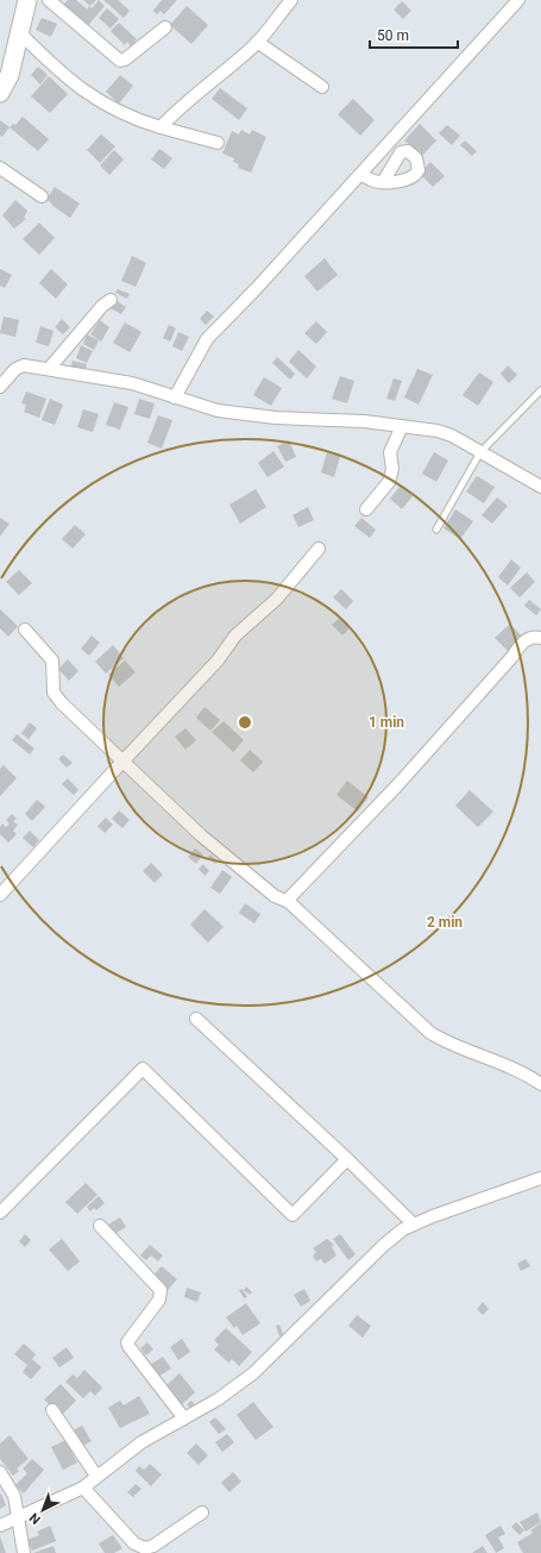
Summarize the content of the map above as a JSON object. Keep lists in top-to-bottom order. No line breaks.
{"scale_bar":"50 m","north":"bottom left","rings":["1 min","2 min"]}
